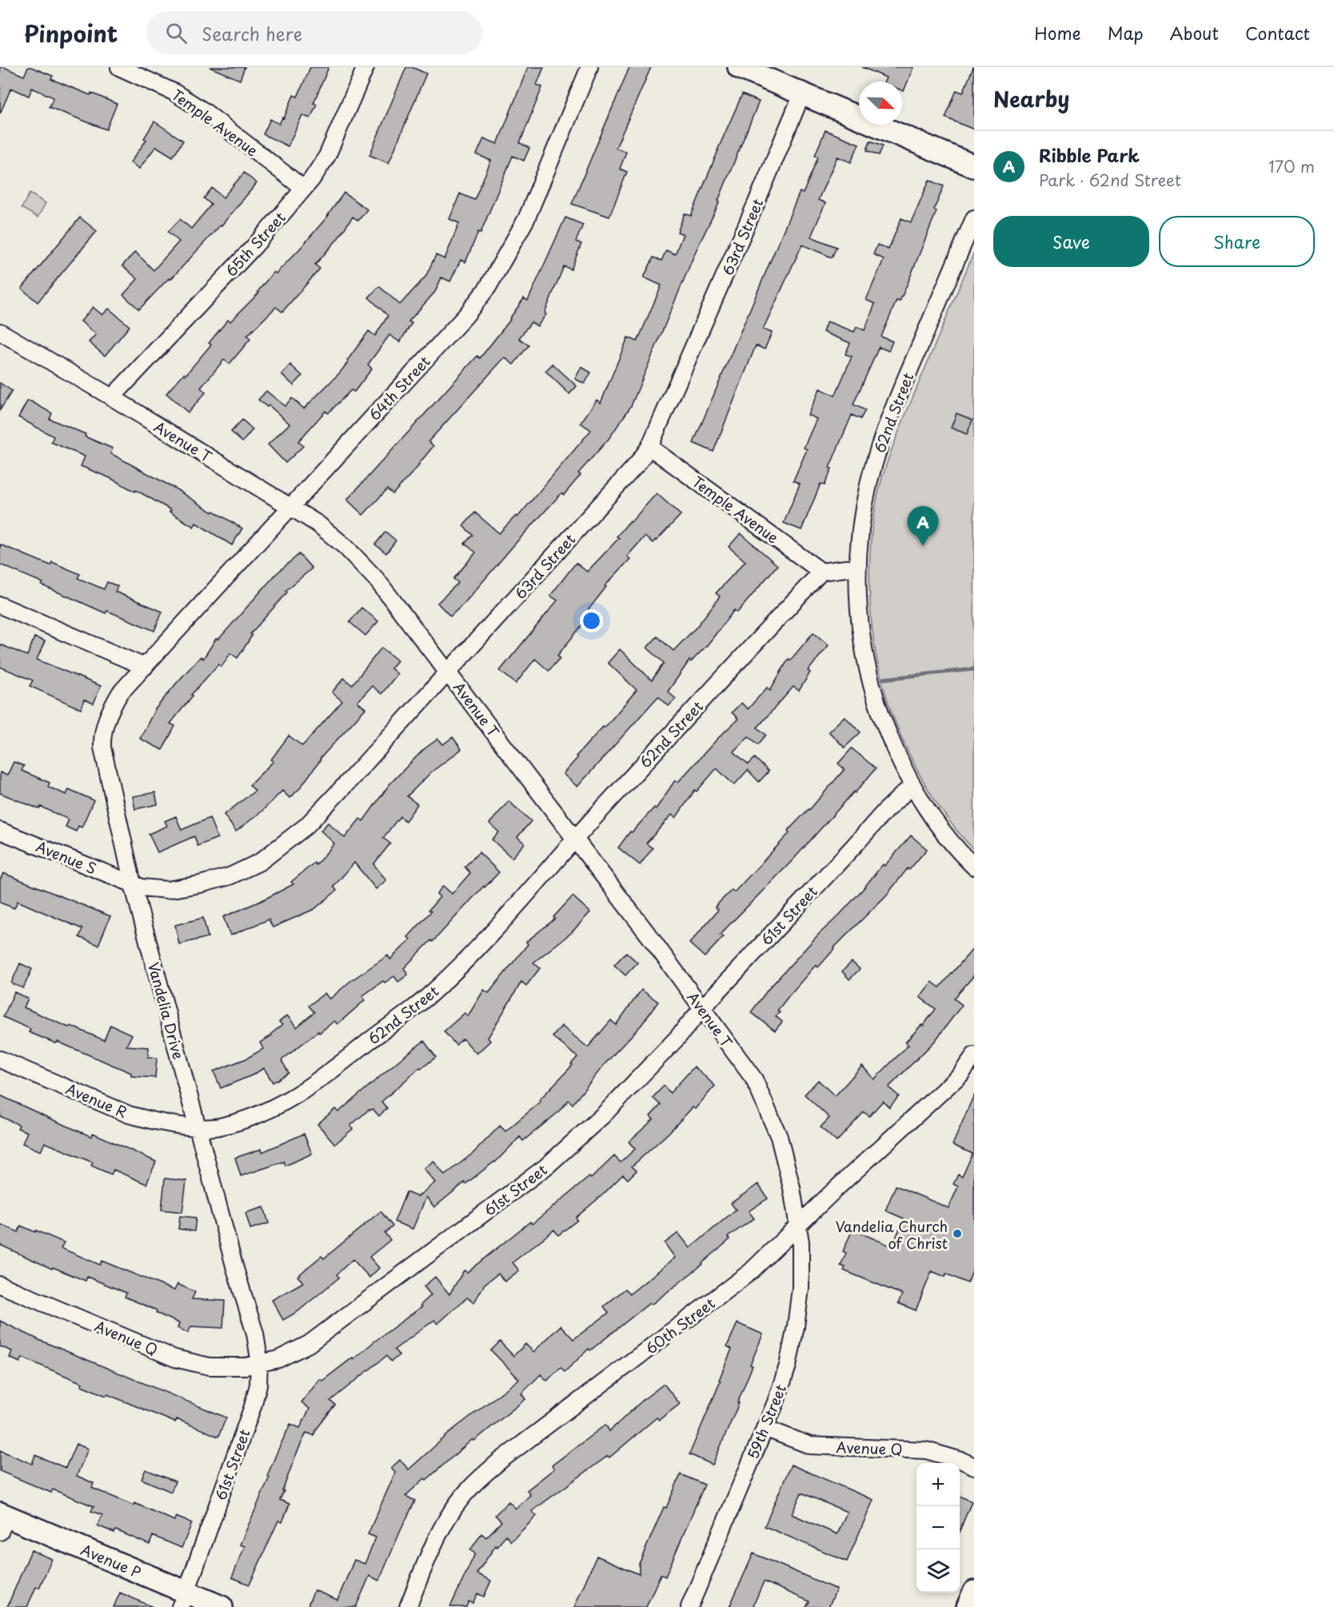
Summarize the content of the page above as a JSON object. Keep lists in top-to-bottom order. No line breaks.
{"streets":{"street":["Temple Avenue","63rd Street","65th Street","64th Street","62nd Street","Avenue T","Avenue S","61st Street","Vandelia Drive","Avenue R","60th Street","Avenue Q","59th Street","Avenue P"]},"crossings":[["Temple Avenue","63rd Street"],["Temple Avenue","65th Street"],["Temple Avenue","62nd Street"],["63rd Street","Avenue T"],["63rd Street","Avenue S"],["63rd Street","Vandelia Drive"],["65th Street","Avenue T"],["64th Street","Avenue T"],["64th Street","Vandelia Drive"],["62nd Street","Avenue T"],["62nd Street","Vandelia Drive"],["62nd Street","Avenue R"],["Avenue T","61st Street"],["Avenue T","60th Street"],["Avenue T","59th Street"],["Avenue S","Vandelia Drive"],["61st Street","Vandelia Drive"],["61st Street","Avenue Q"],["61st Street","Avenue P"],["Vandelia Drive","Avenue R"],["Vandelia Drive","Avenue Q"],["60th Street","59th Street"],["Avenue Q","59th Street"]],"places":["Vandelia Church of Christ"],"north":"bottom right","page":{"header":"Pinpoint","search":"Search here","nav":["Home","Map","About","Contact"],"heading":"Nearby","list":[{"mark":"A","name":"Ribble Park","note":"Park · 62nd Street","value":"170 m"}],"buttons":["Save","Share"],"pins":"A","map_buttons":["+","−"]}}
